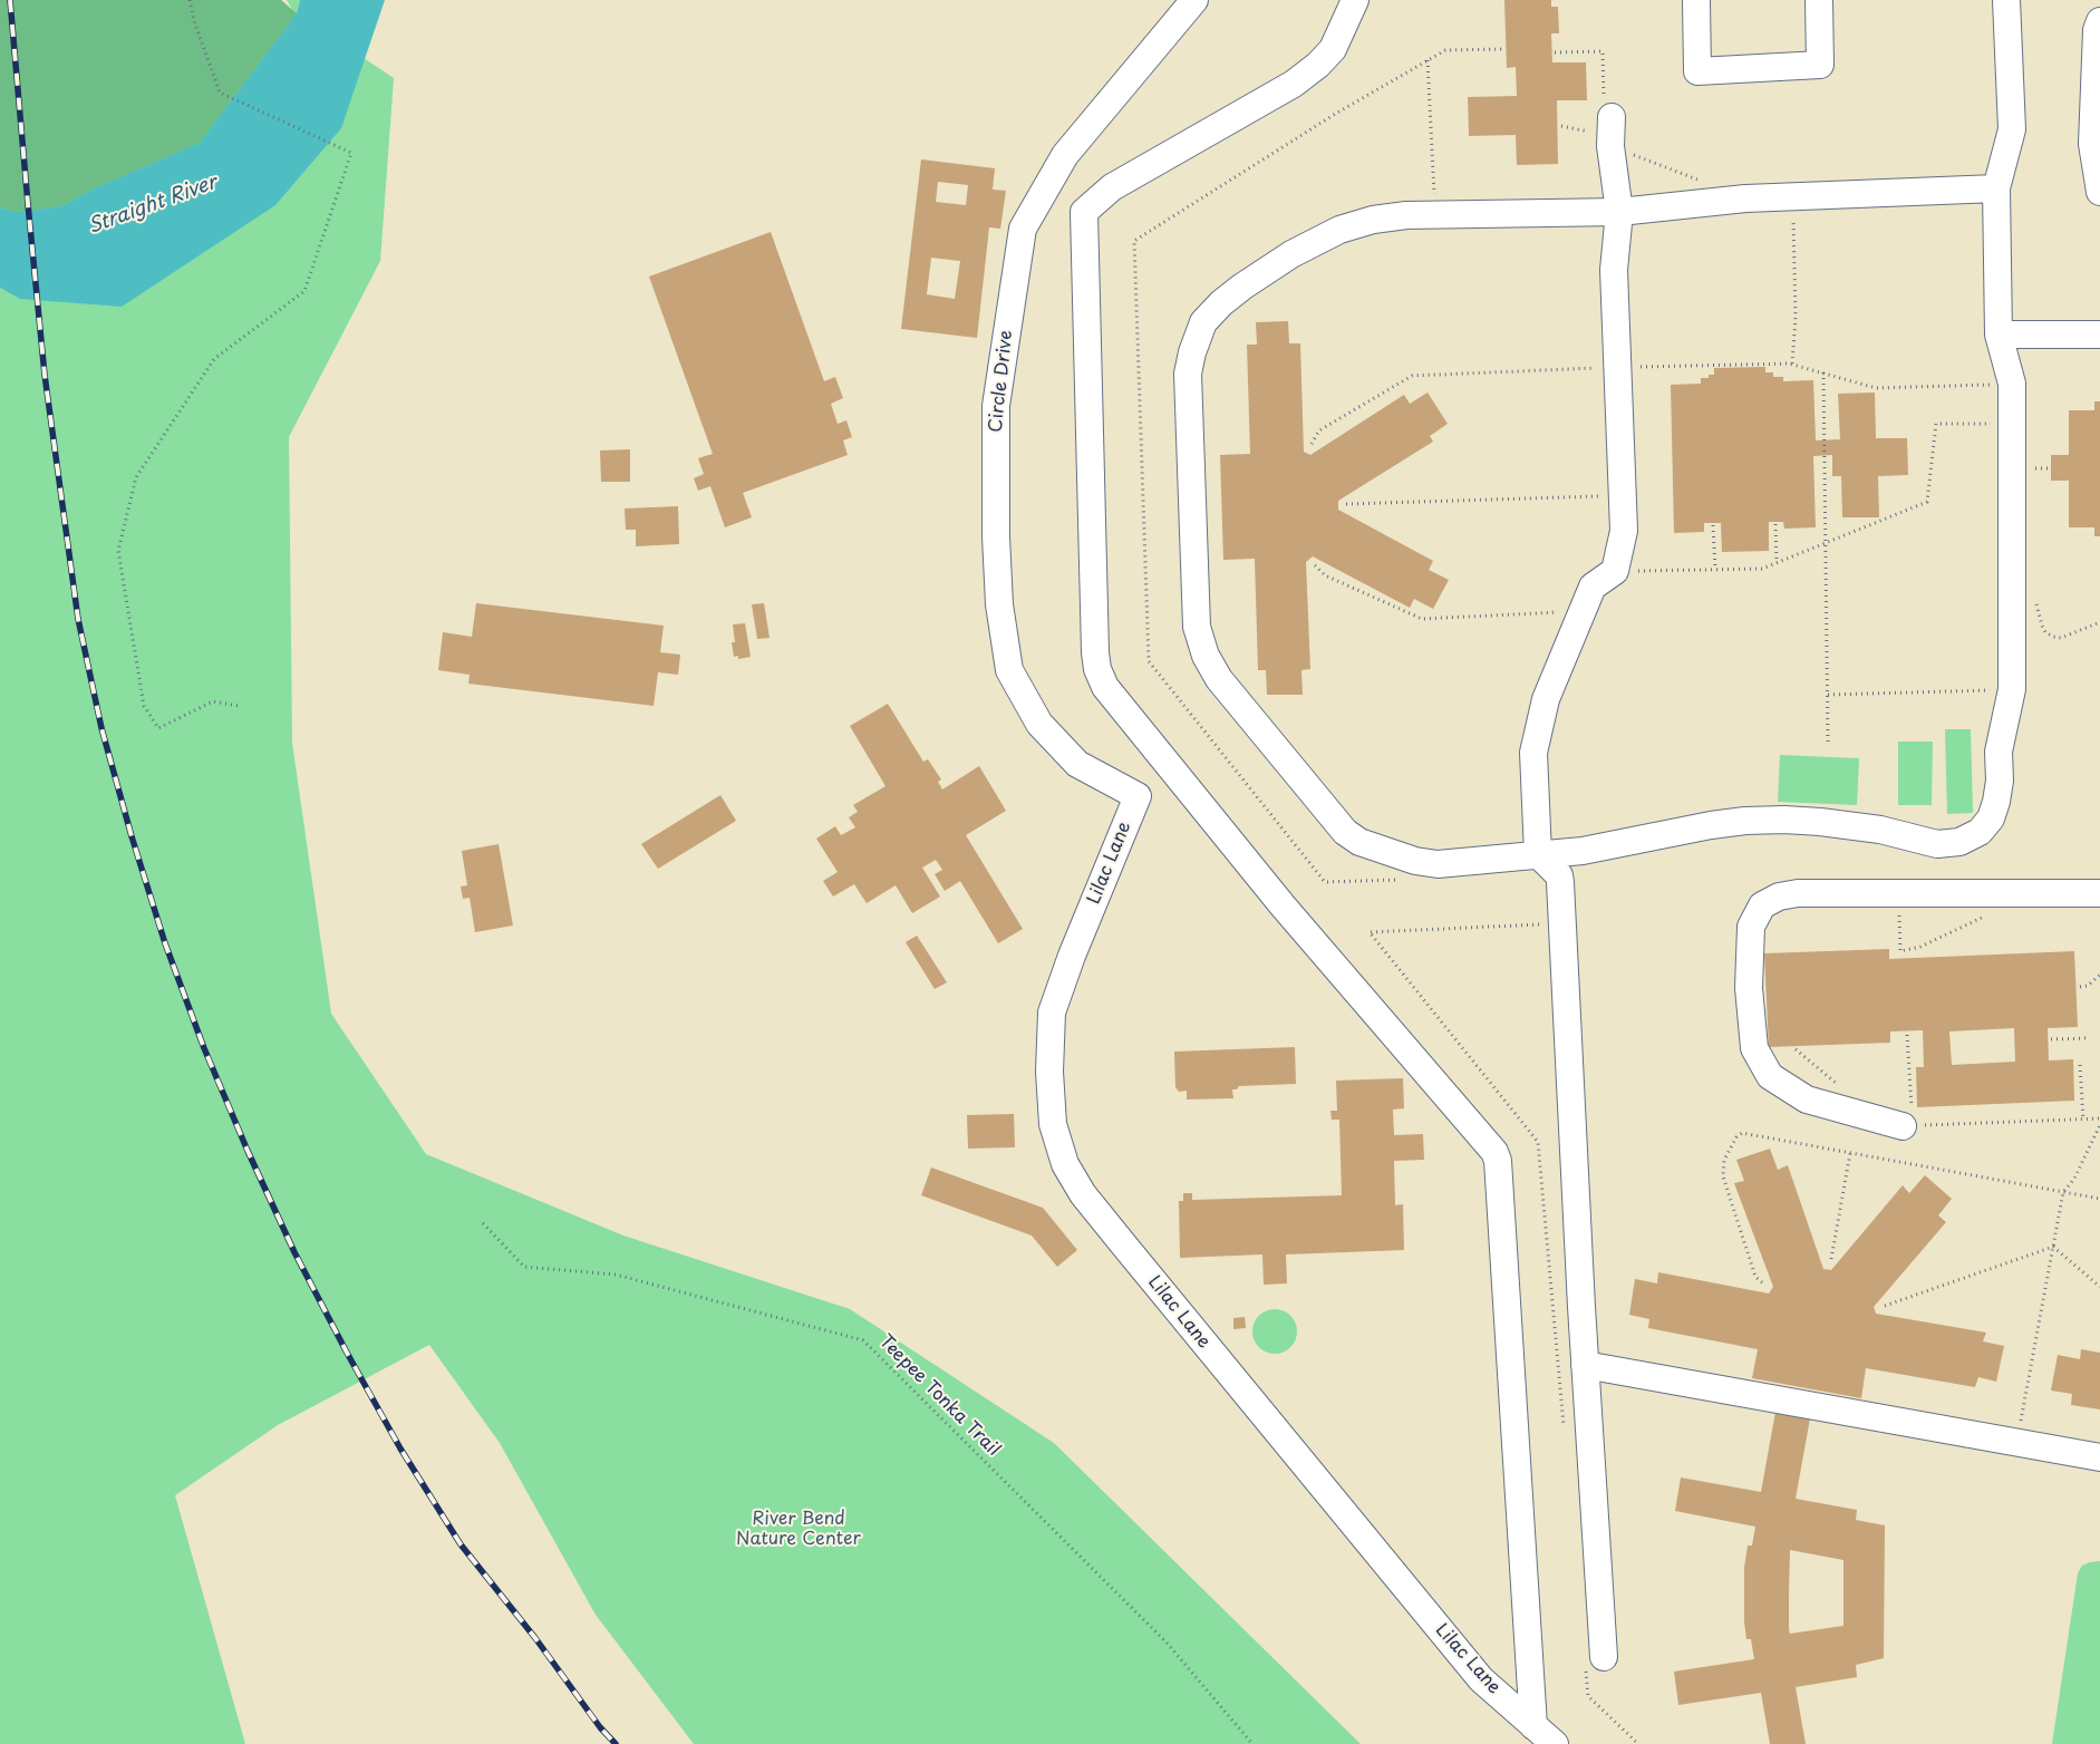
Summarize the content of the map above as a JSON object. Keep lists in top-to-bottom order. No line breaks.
{"streets":{"street":["Circle Drive","Lilac Lane"],"path":["Teepee Tonka Trail"]},"crossings":[["Circle Drive","Lilac Lane"]],"water":["Straight River"],"parks":["River Bend Nature Center"]}
